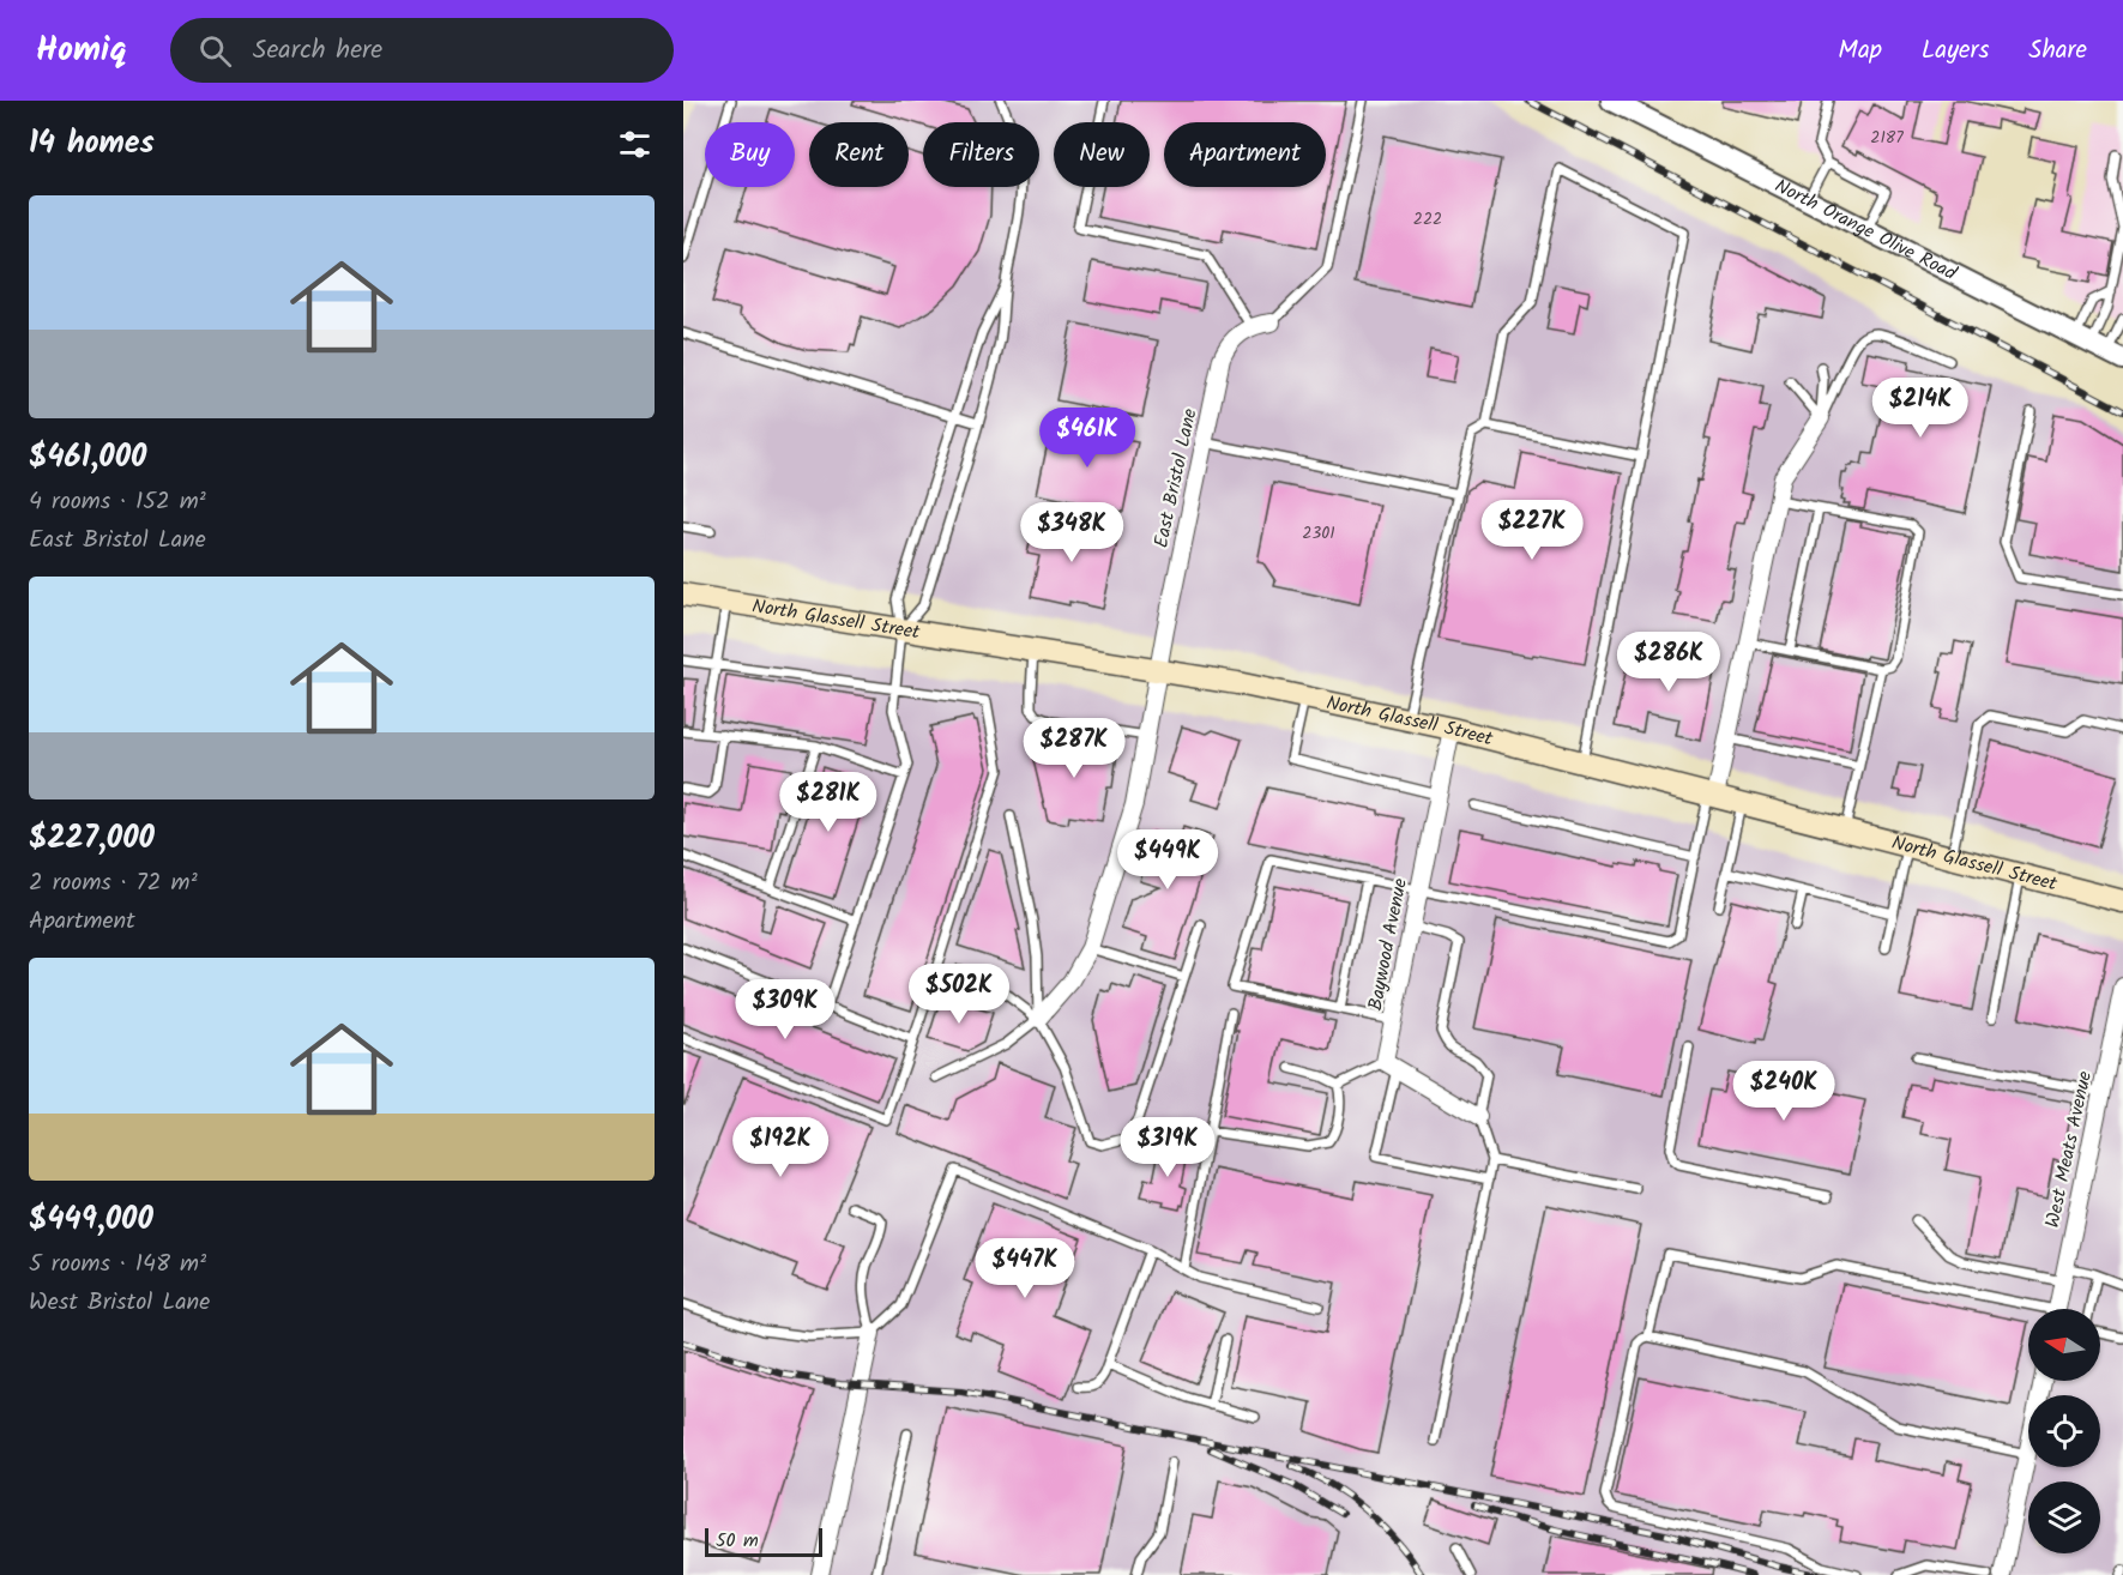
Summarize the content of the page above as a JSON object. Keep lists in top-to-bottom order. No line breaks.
{"streets":{"main road":["North Glassell Street"],"street":["North Orange Olive Road","East Bristol Lane","Baywood Avenue","West Meats Avenue"]},"crossings":[["East Bristol Lane","North Glassell Street"],["North Glassell Street","Baywood Avenue"]],"house_numbers":["2187","222","2301"],"scale_bar":"50 m","north":"left","page":{"header":"Homiq","search":"Search here","nav":["Map","Layers","Share"],"heading":"14 homes","chip":["Buy","Rent","Filters","New","Apartment"],"list":[{"name":"$461,000","note":"4 rooms · 152 m² · East Bristol Lane"},{"name":"$227,000","note":"2 rooms · 72 m² · Apartment"},{"name":"$449,000","note":"5 rooms · 148 m² · West Bristol Lane"}],"price":["$214K","$461K","$227K","$348K","$286K","$287K","$281K","$449K","$502K","$309K","$240K","$192K","$319K","$447K"],"scale":"50 m"}}
